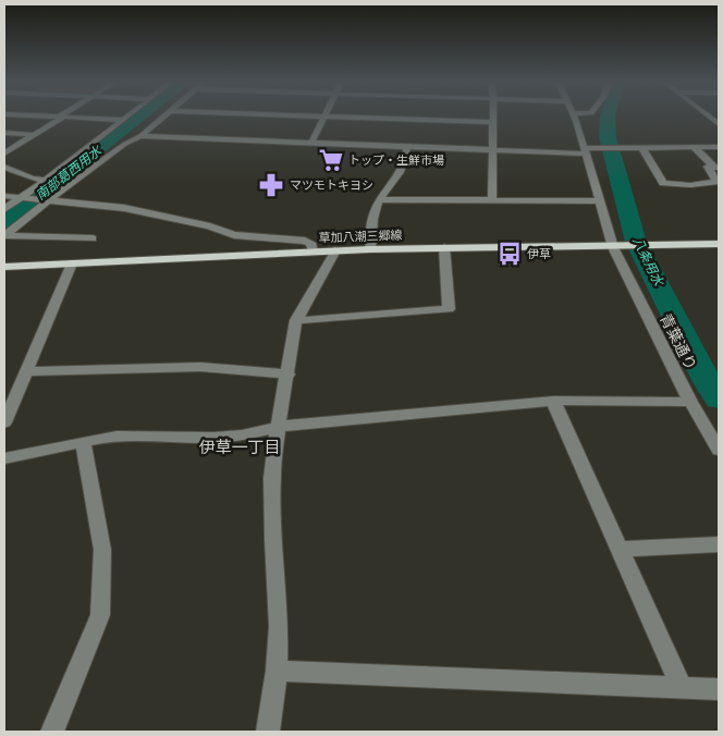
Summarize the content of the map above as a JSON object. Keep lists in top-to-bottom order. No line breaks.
{"streets":{"main road":["草加八潮三郷線"],"street":["青葉通り"]},"crossings":[["草加八潮三郷線","青葉通り"]],"districts":["伊草一丁目"],"water":["南部葛西用水","八条用水"],"places":{"supermarket":["トップ・生鮮市場"],"pharmacy":["マツモトキヨシ"],"bus stop":["伊草"]}}
